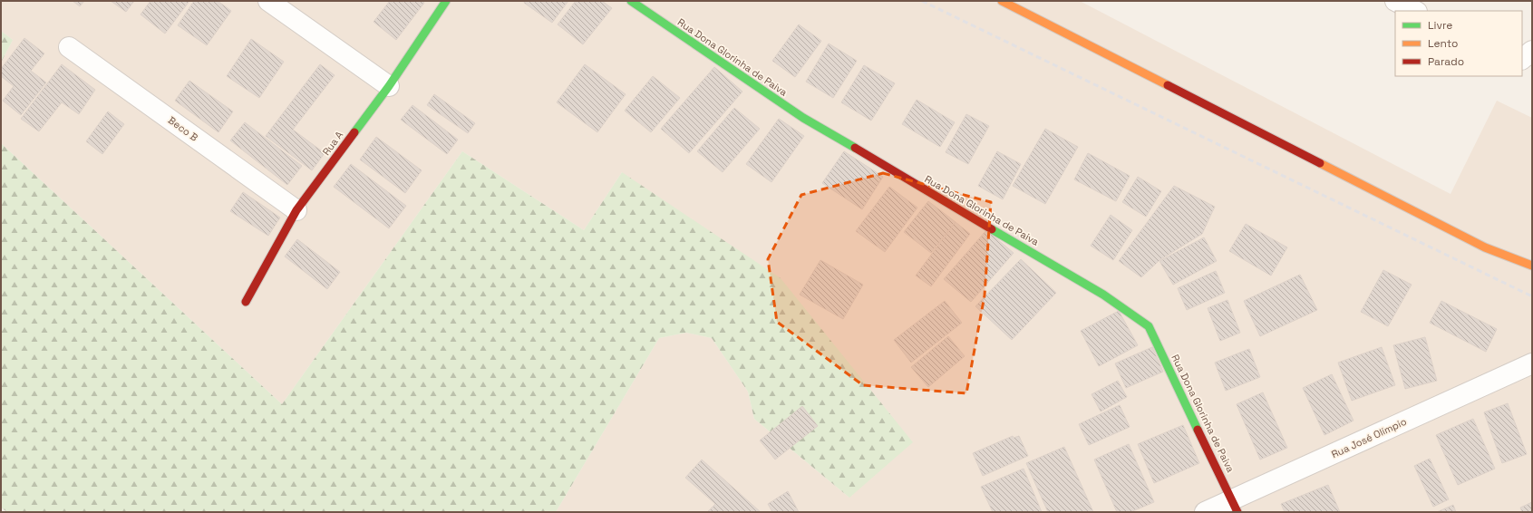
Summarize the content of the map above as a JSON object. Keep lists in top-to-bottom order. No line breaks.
{"streets":{"street":["Rua Dona Glorinha de Paiva","Beco B","Rua A","Rua José Olímpio"]},"crossings":[["Rua Dona Glorinha de Paiva","Rua José Olímpio"],["Beco B","Rua A"]],"legend":["Livre","Lento","Parado"]}
